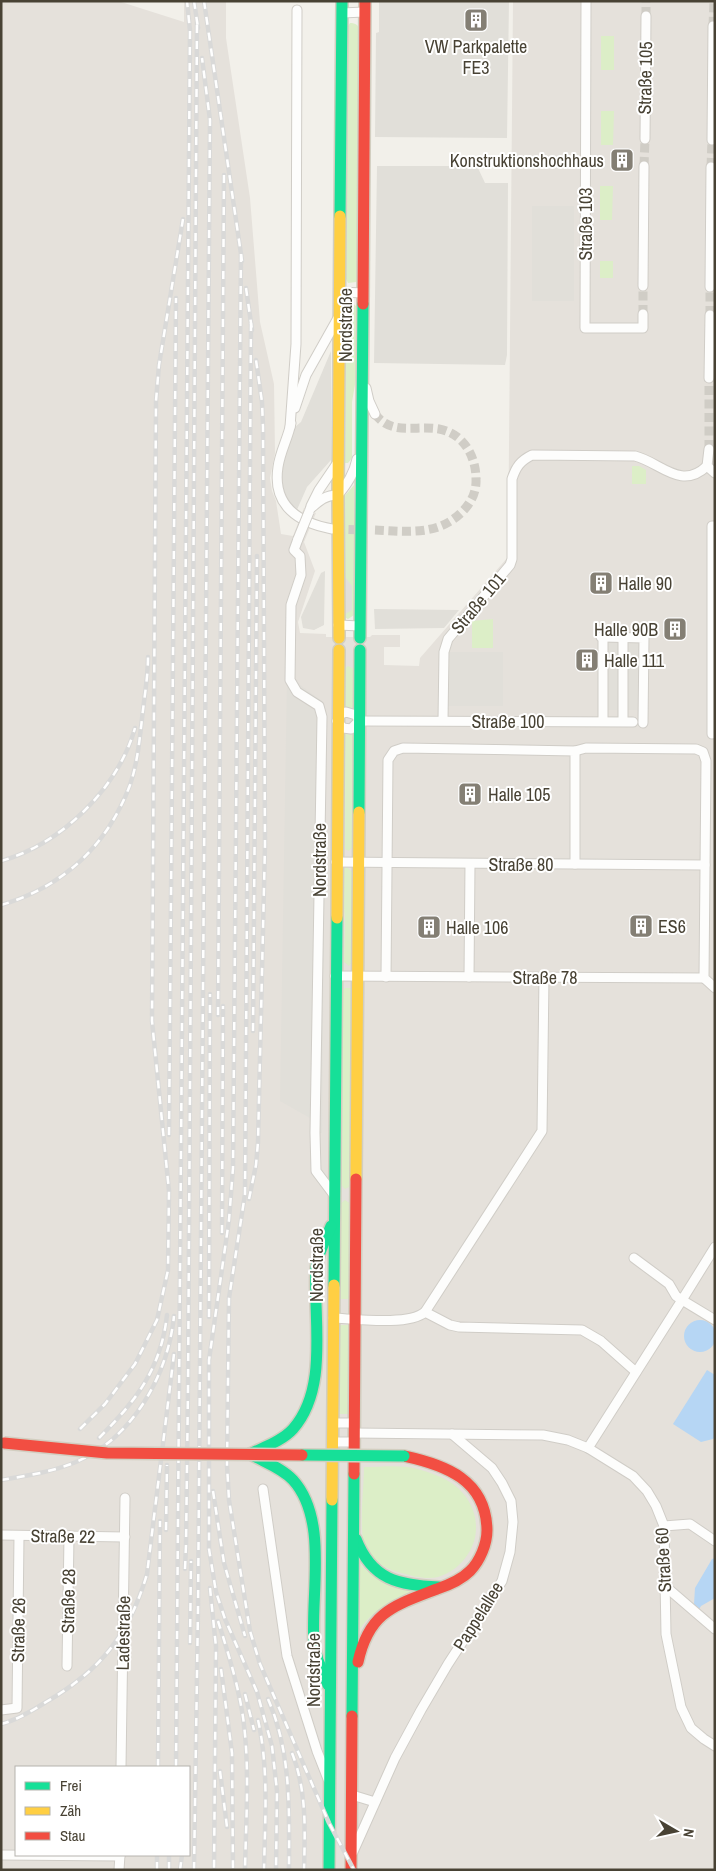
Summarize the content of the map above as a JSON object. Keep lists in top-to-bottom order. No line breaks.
{"streets":{"street":["Straße 105","Straße 103","Nordstraße","Straße 101","Straße 100","Straße 80","Straße 78","Straße 22","Straße 60","Straße 28","Pappelallee","Straße 26","Ladestraße"]},"crossings":[["Nordstraße","Straße 100"],["Nordstraße","Straße 80"],["Nordstraße","Straße 78"],["Nordstraße","Straße 60"],["Nordstraße","Pappelallee"],["Straße 101","Straße 100"],["Straße 22","Straße 28"],["Straße 22","Straße 26"],["Straße 22","Ladestraße"],["Straße 60","Pappelallee"]],"places":{"building":["VW Parkpalette FE3","Konstruktionshochhaus","Halle 90","Halle 90B","Halle 111","Halle 105","ES6","Halle 106"]},"legend":["Frei","Zäh","Stau"],"north":"right"}
